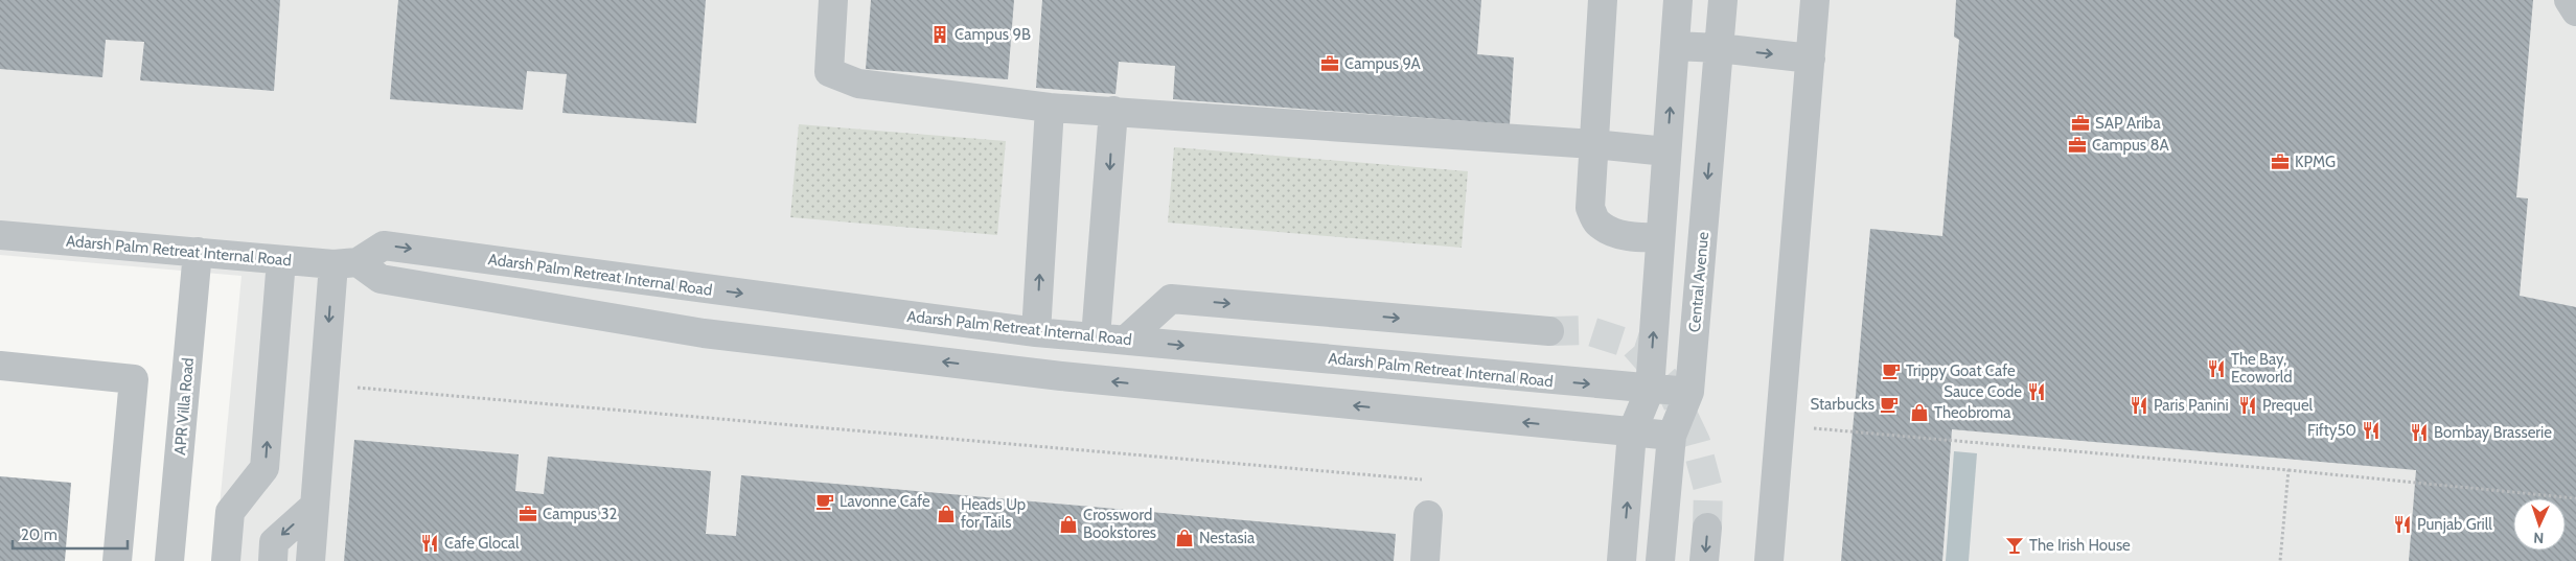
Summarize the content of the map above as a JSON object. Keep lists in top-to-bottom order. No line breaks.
{"streets":{"street":["Adarsh Palm Retreat Internal Road","Central Avenue","APR Villa Road"]},"crossings":[["Adarsh Palm Retreat Internal Road","Central Avenue"],["Adarsh Palm Retreat Internal Road","APR Villa Road"]],"places":{"building":["Campus 9B"],"office":["Campus 9A","SAP Ariba","Campus 8A","KPMG","Campus 32"],"restaurant":["The Bay, Ecoworld","Sauce Code","Paris Panini","Prequel","Fifty50","Bombay Brasserie","Punjab Grill","Cafe Glocal"],"cafe":["Trippy Goat Cafe","Starbucks","Lavonne Cafe"],"shop":["Theobroma","Heads Up for Tails","Crossword Bookstores","Nestasia"],"bar":["The Irish House"]},"scale_bar":"20 m","north":"bottom"}
